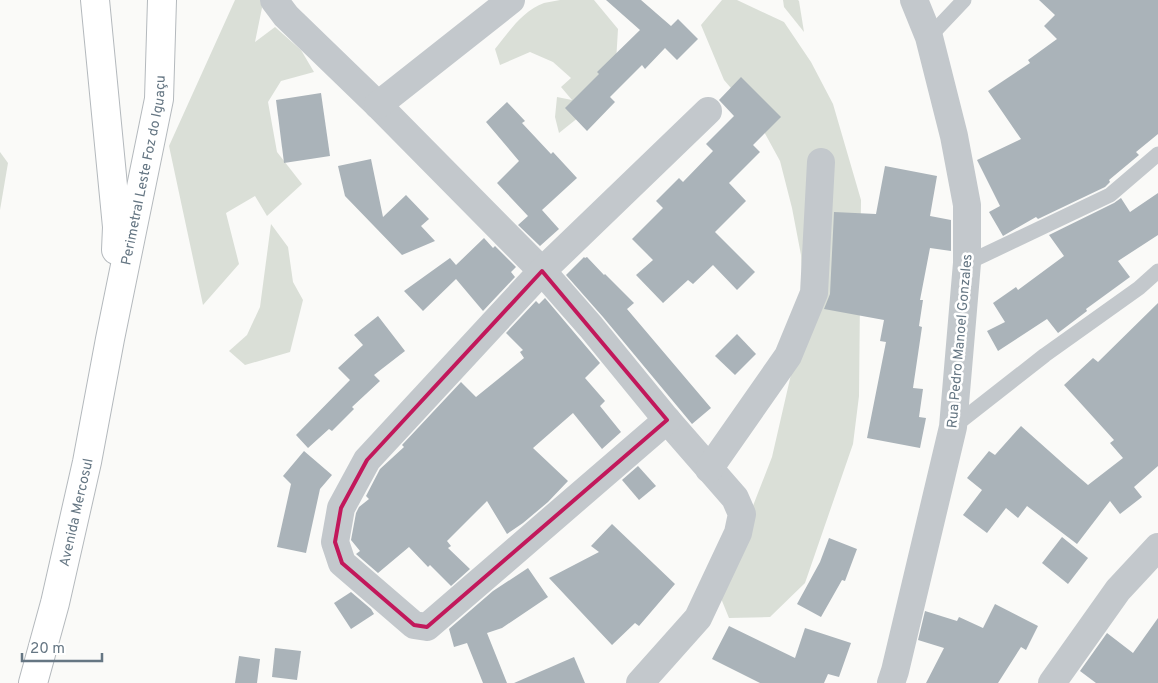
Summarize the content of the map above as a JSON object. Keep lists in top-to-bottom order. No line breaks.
{"streets":{"highway":["Perimetral Leste Foz do Iguaçu","Avenida Mercosul"],"street":["Rua Pedro Manoel Gonzales"]},"crossings":[["Perimetral Leste Foz do Iguaçu","Avenida Mercosul"]],"scale_bar":"20 m"}
